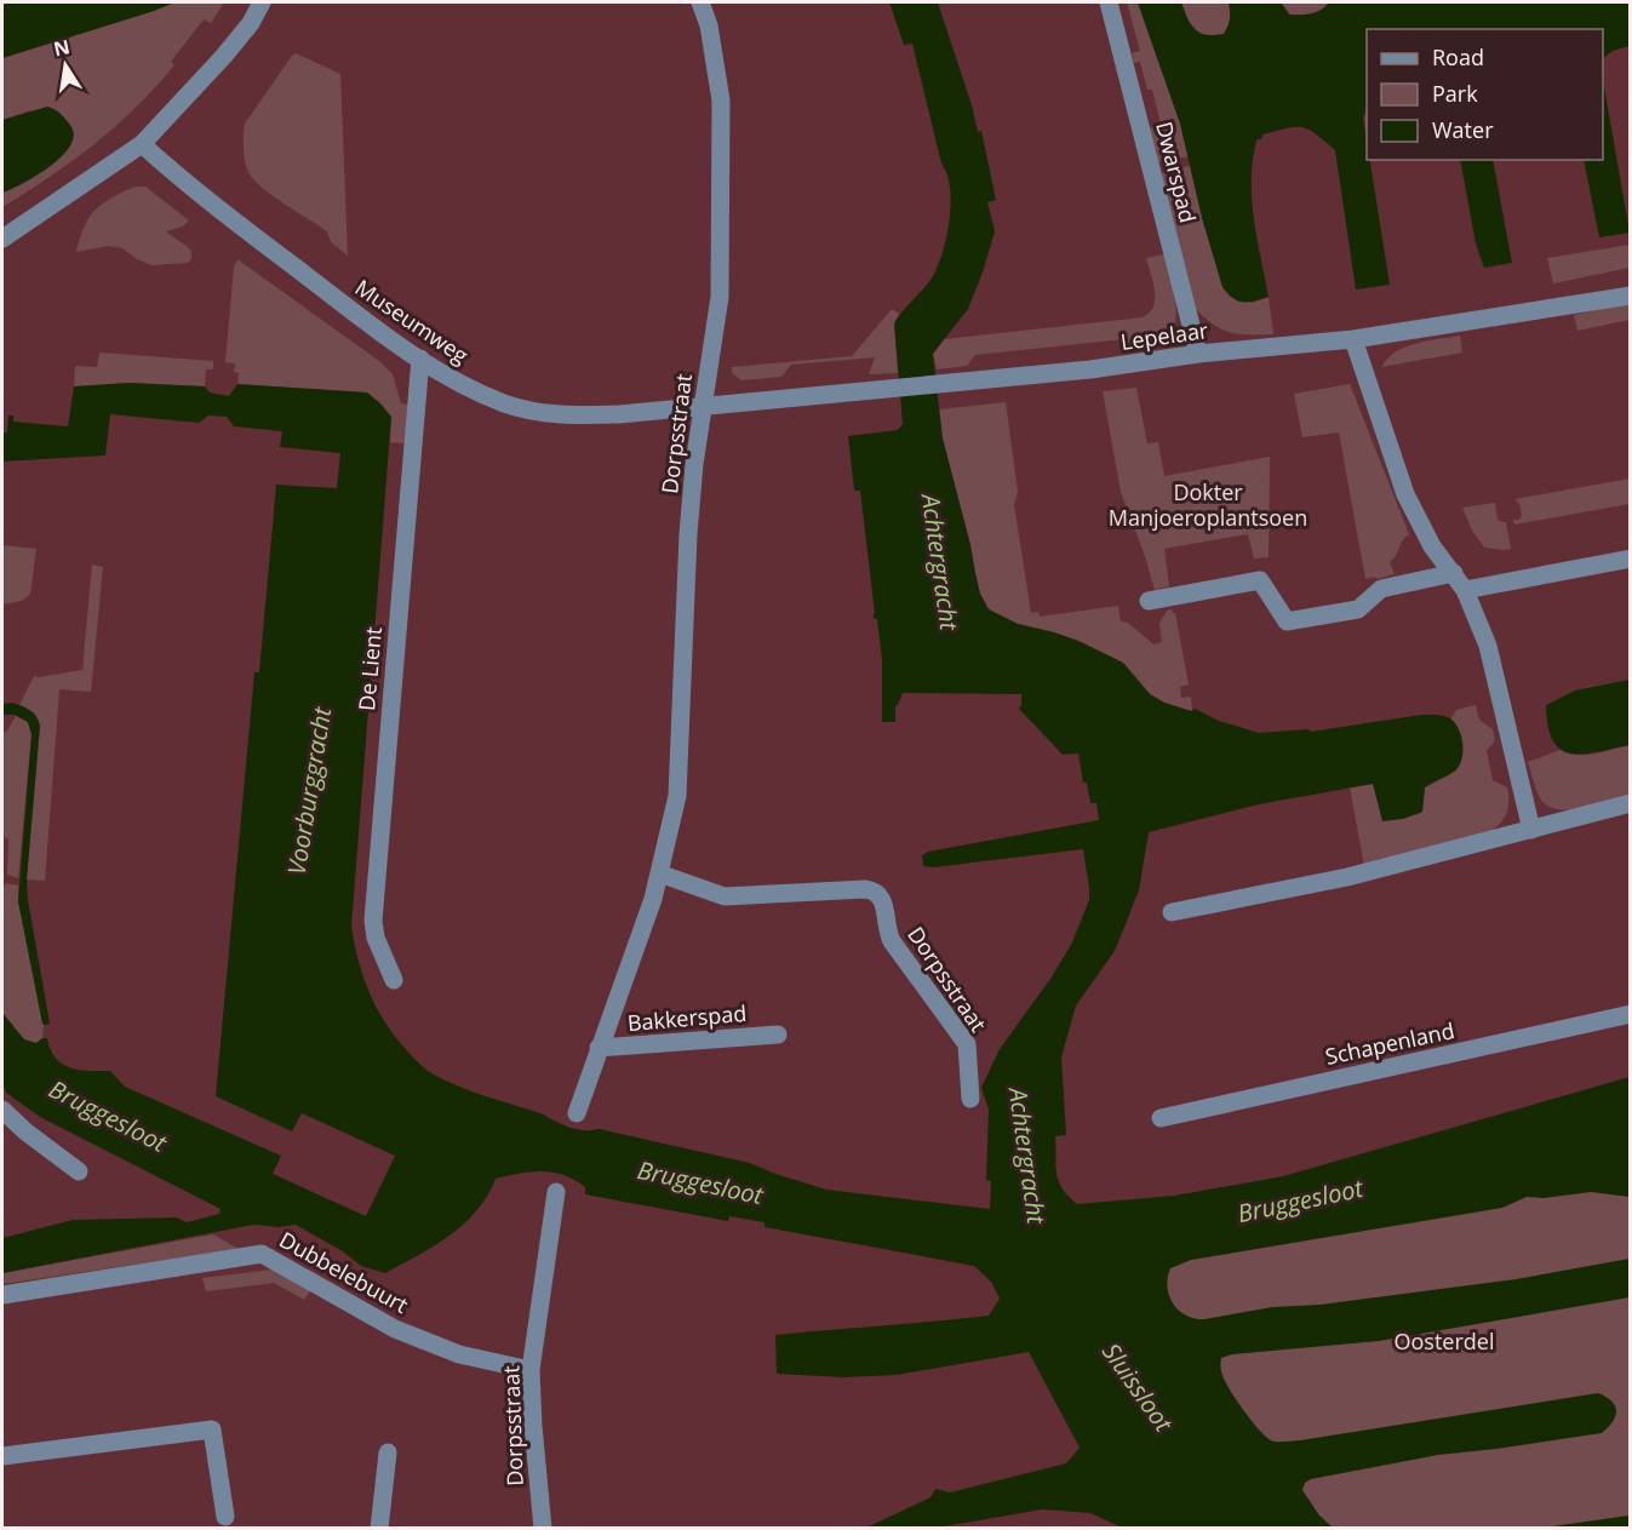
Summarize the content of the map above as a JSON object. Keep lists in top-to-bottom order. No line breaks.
{"streets":{"street":["Dwarspad","Museumweg","Lepelaar","Dorpsstraat","De Lient","Bakkerspad","Schapenland","Dubbelebuurt"]},"crossings":[["Dwarspad","Lepelaar"],["Museumweg","Lepelaar"],["Museumweg","Dorpsstraat"],["Museumweg","De Lient"],["Lepelaar","Dorpsstraat"],["Dorpsstraat","Bakkerspad"],["Dorpsstraat","Dubbelebuurt"]],"water":["Achtergracht","Voorburggracht","Bruggesloot","Sluissloot"],"parks":["Dokter Manjoeroplantsoen","Oosterdel"],"legend":["Road","Park","Water"],"north":"top"}
